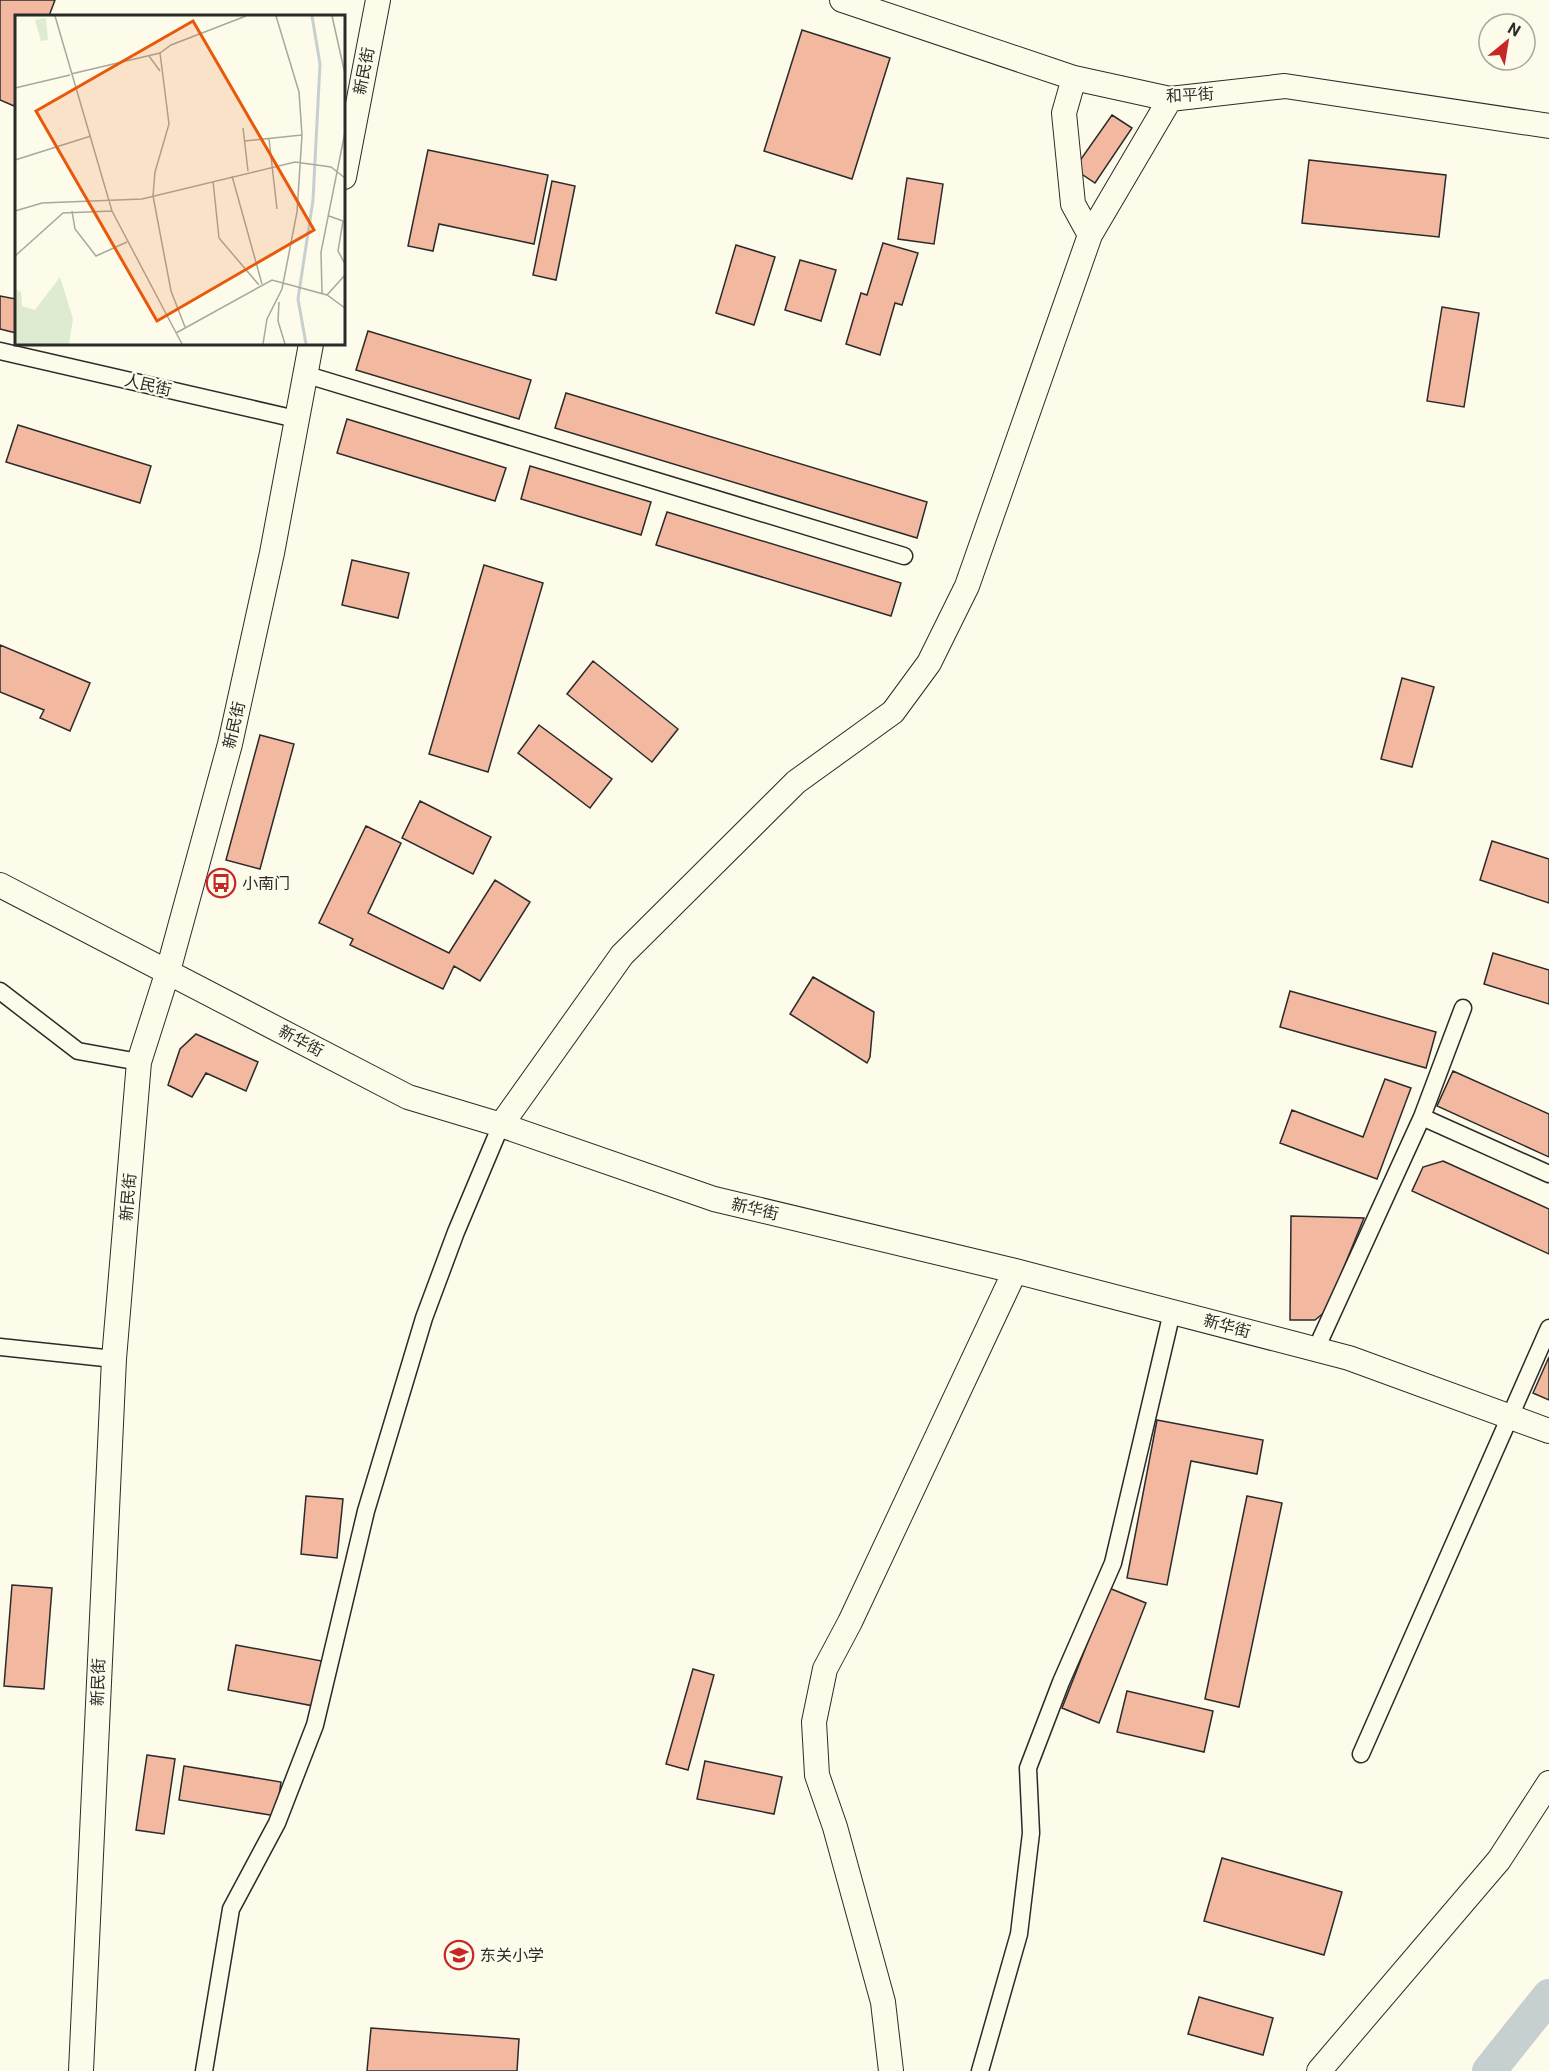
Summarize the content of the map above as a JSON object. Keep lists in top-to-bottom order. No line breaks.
{"streets":{"street":["新民街","和平街","人民街","新华街"]},"crossings":[["新民街","人民街"],["新民街","新华街"]],"places":{"bus stop":["小南门"],"school or university":["东关小学"]},"north":"top right"}
